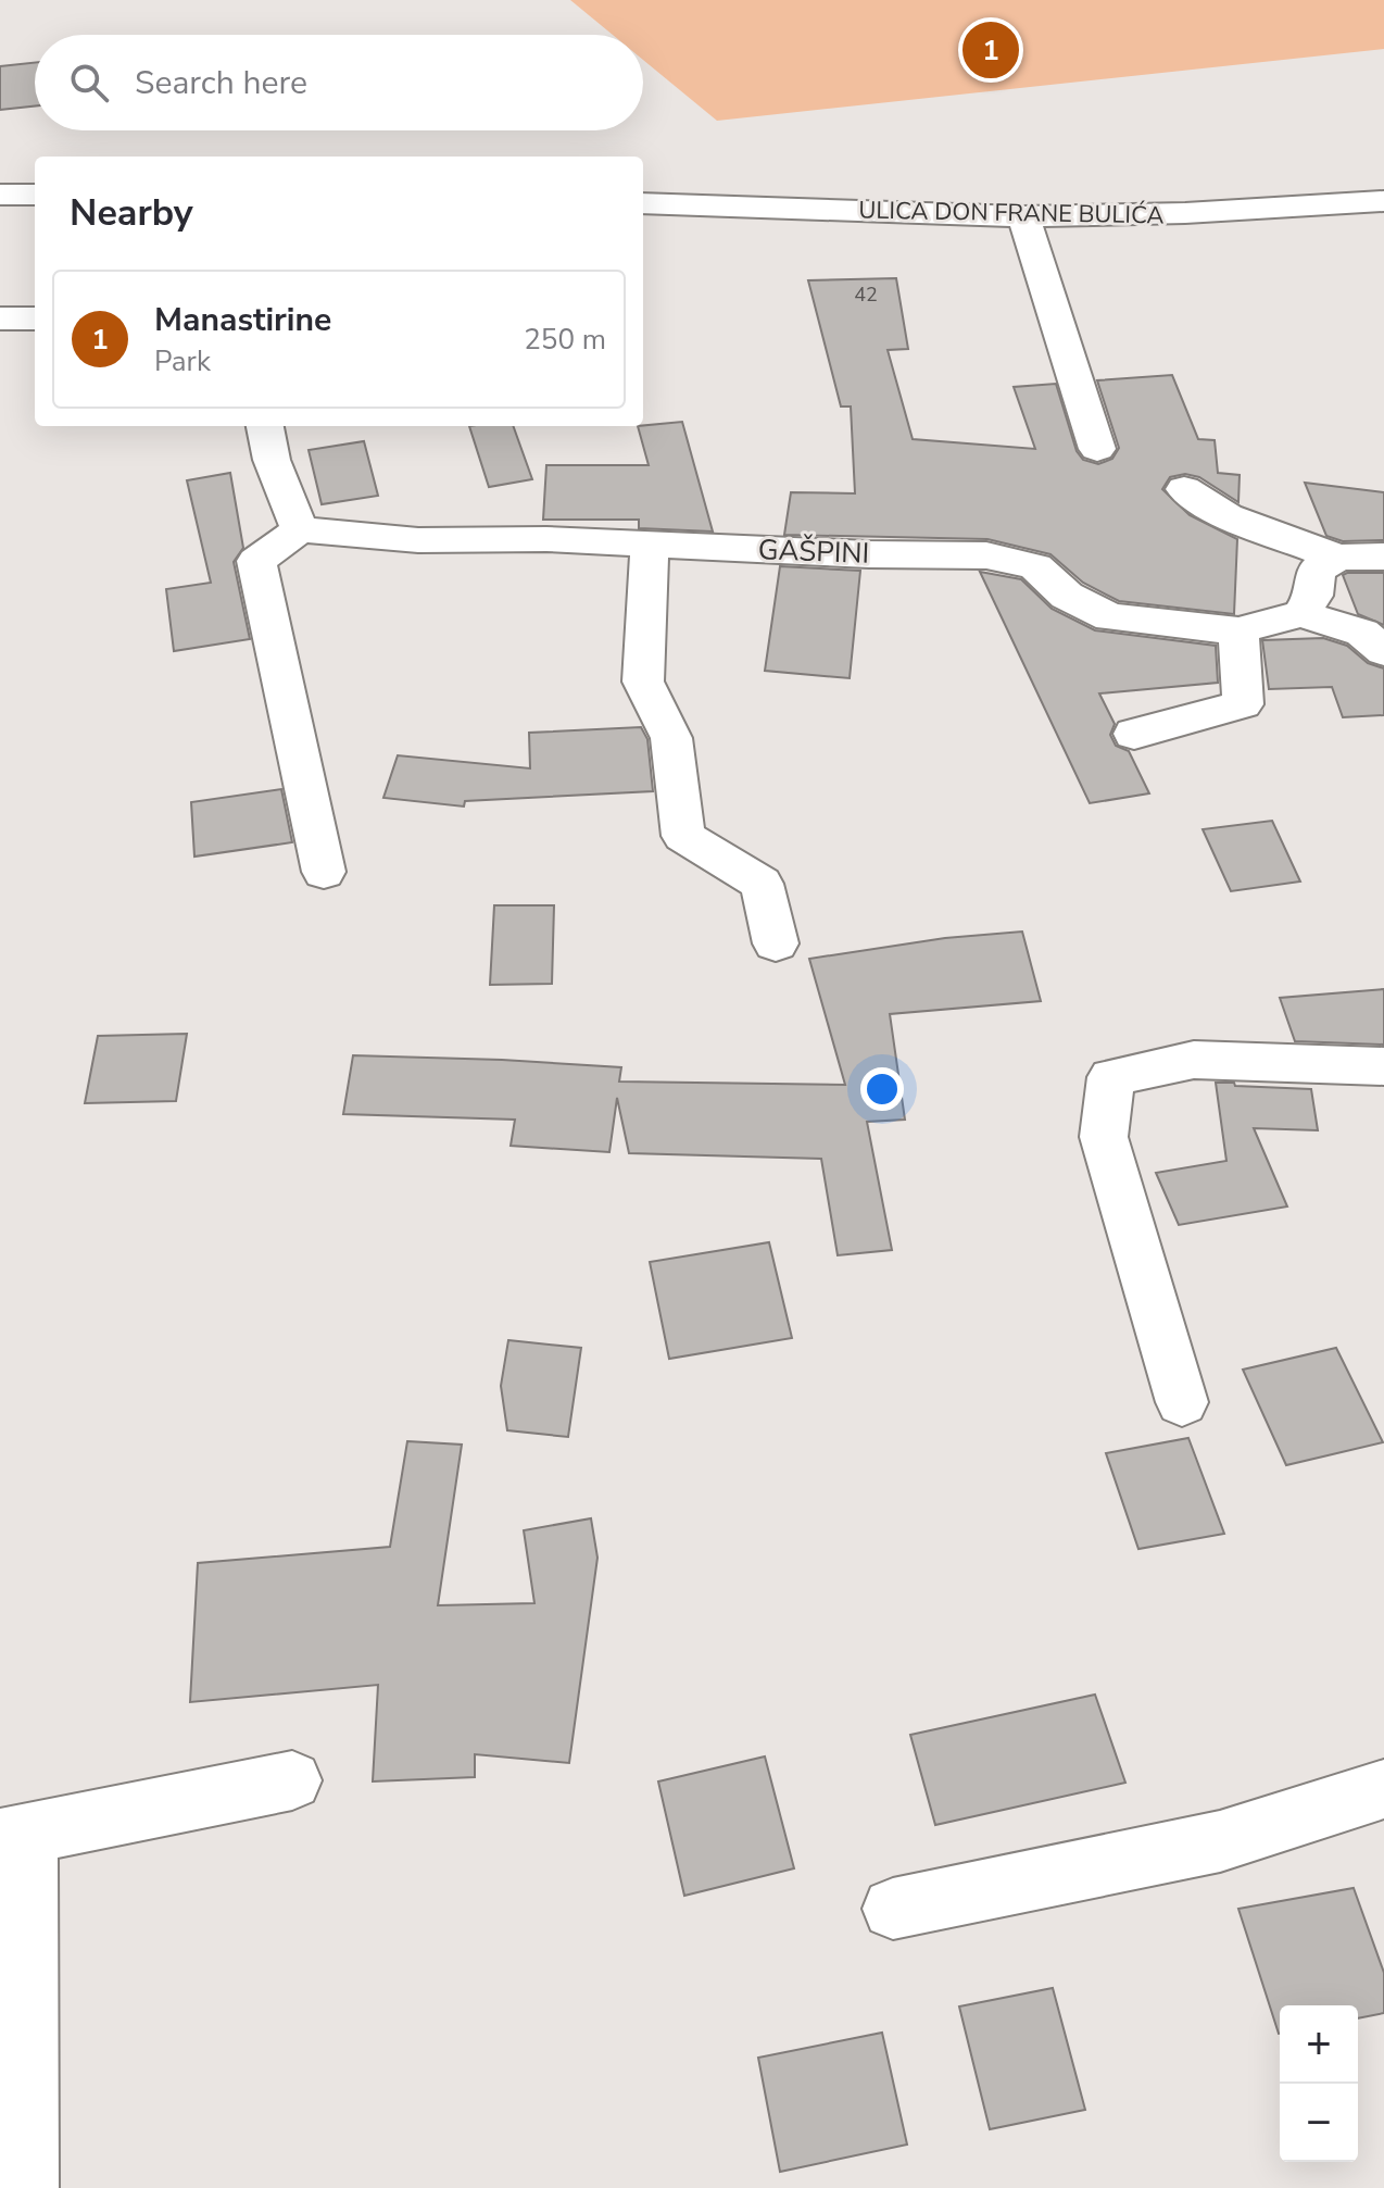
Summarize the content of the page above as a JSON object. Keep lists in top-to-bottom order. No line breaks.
{"streets":{"street":["ULICA DON FRANE BULIĆA","GAŠPINI"]},"house_numbers":["42"],"page":{"pins":"1","search":"Search here","heading":"Nearby","list":[{"mark":"1","name":"Manastirine","note":"Park","value":"250 m"}],"map_buttons":["+","−"]}}
